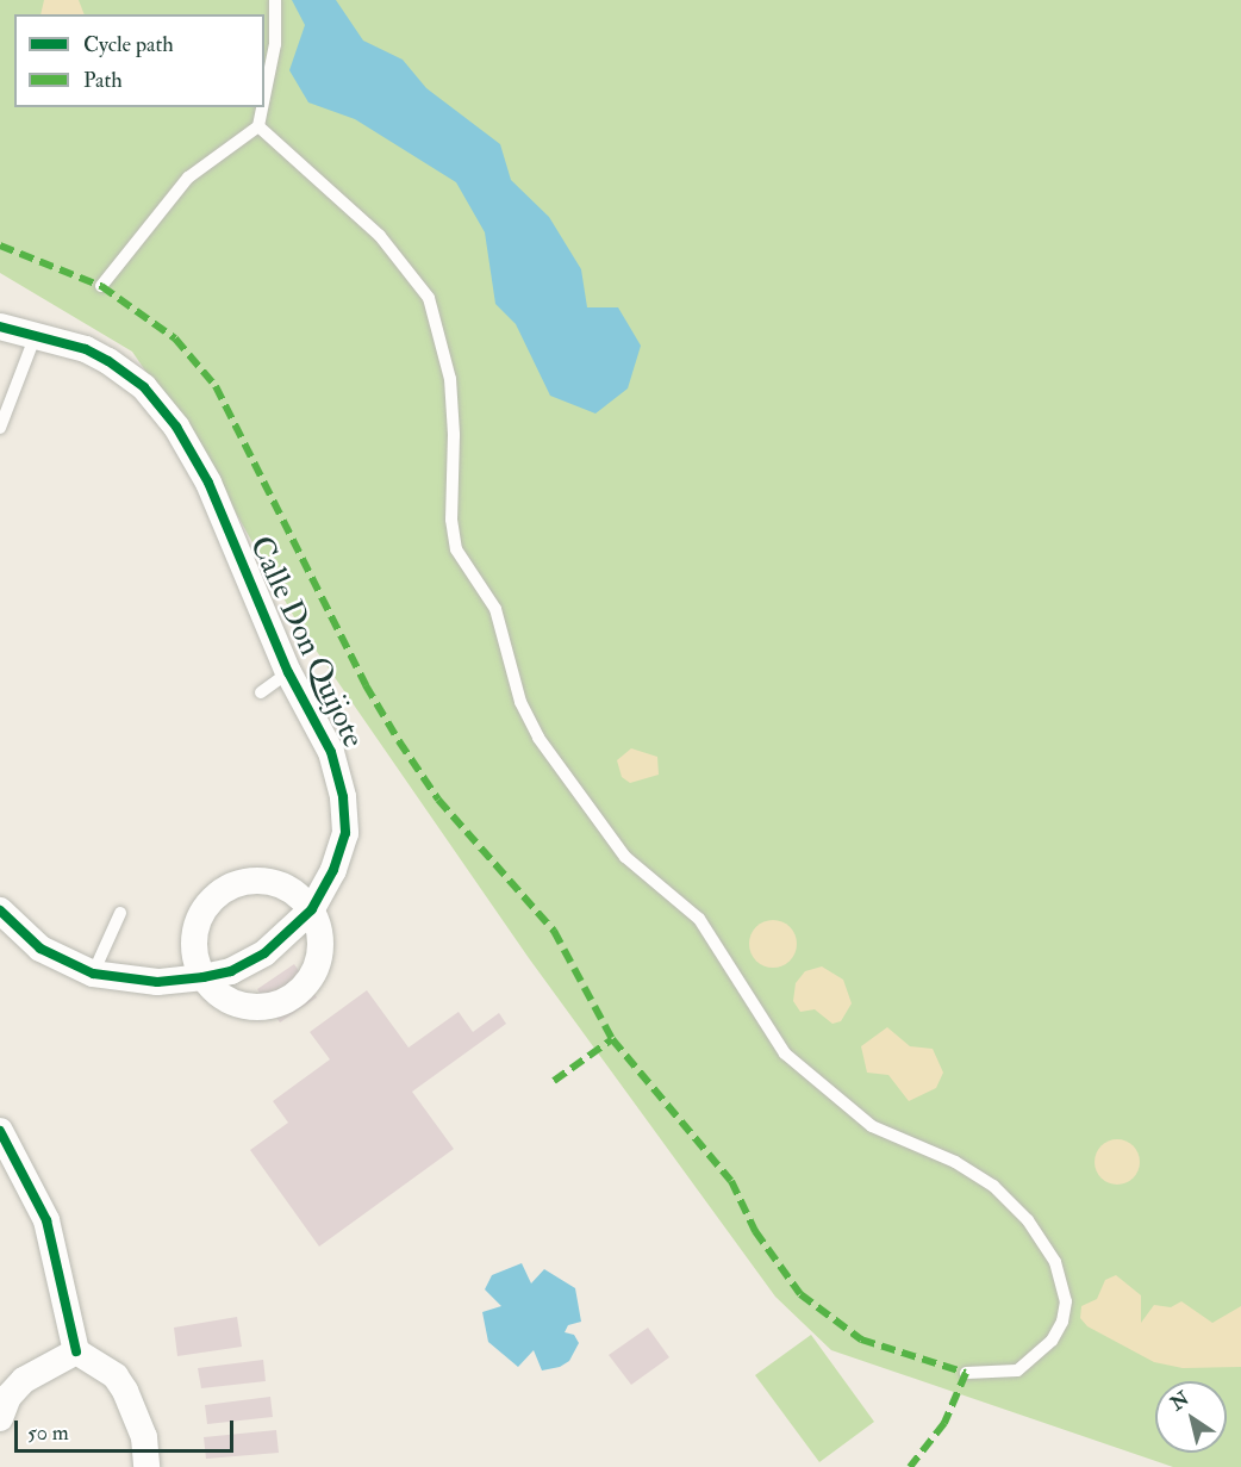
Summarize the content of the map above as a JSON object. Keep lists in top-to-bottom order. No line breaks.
{"streets":{"street":["Calle Don Quijote"]},"legend":["Cycle path","Path"],"scale_bar":"50 m","north":"top left"}
